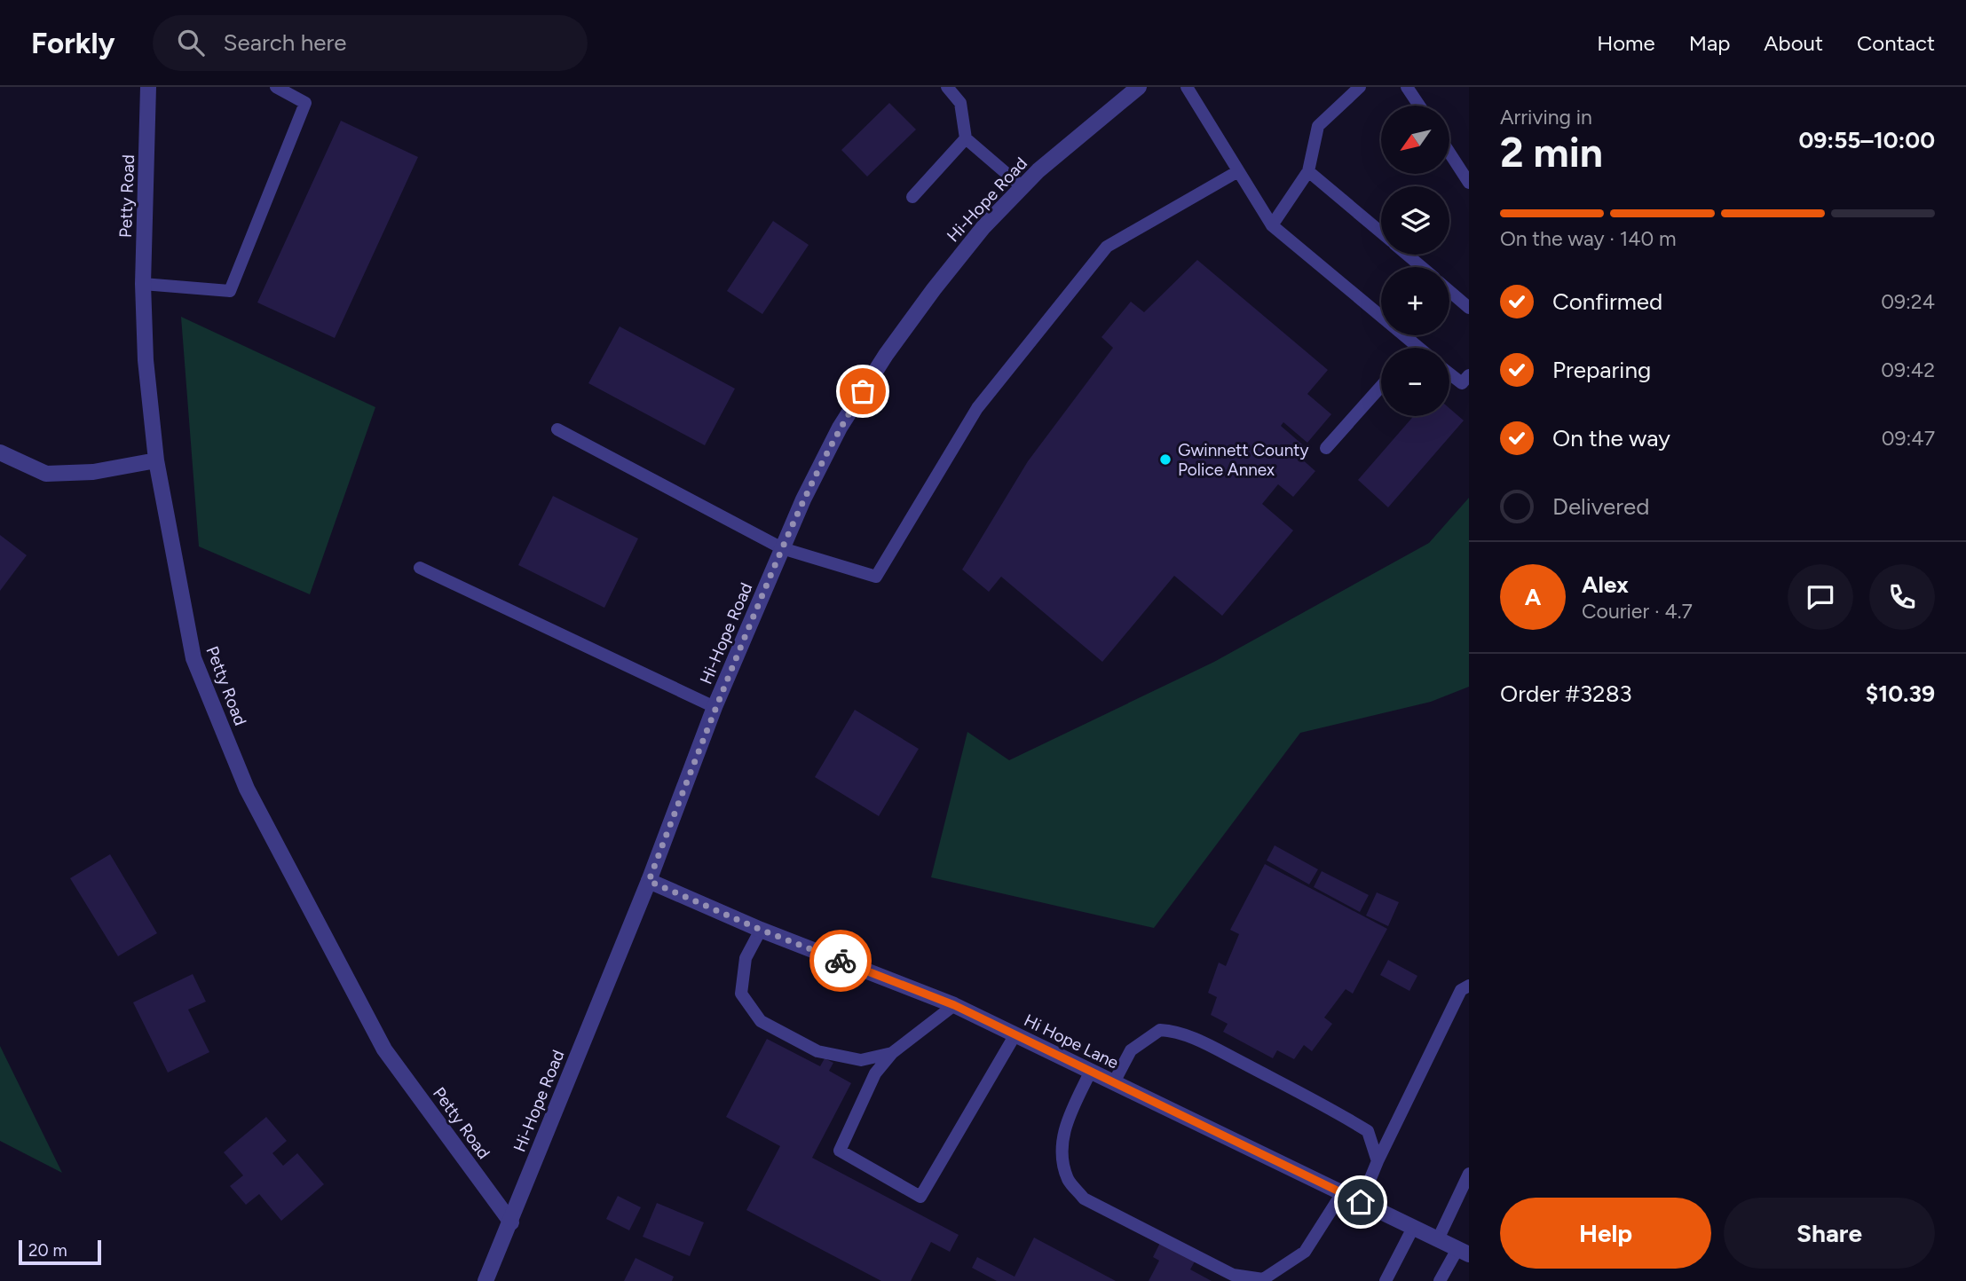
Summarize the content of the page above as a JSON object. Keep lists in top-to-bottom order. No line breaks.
{"streets":{"street":["Petty Road","Hi-Hope Road","Hi Hope Lane"]},"crossings":[["Petty Road","Hi-Hope Road"],["Hi-Hope Road","Hi Hope Lane"]],"places":["Gwinnett County Police Annex"],"scale_bar":"20 m","north":"bottom left","page":{"header":"Forkly","search":"Search here","nav":["Home","Map","About","Contact"],"heading":["2 min","Arriving in","09:55–10:00"],"panel":["Alex","Courier · 4.7","Order #3283","$10.39"],"map_buttons":["+","−"],"bar":"On the way · 140 m","list":[["Confirmed","09:24"],["Preparing","09:42"],["On the way","09:47"],"Delivered"],"round":"A","buttons":["Help","Share"],"scale":"20 m"}}
